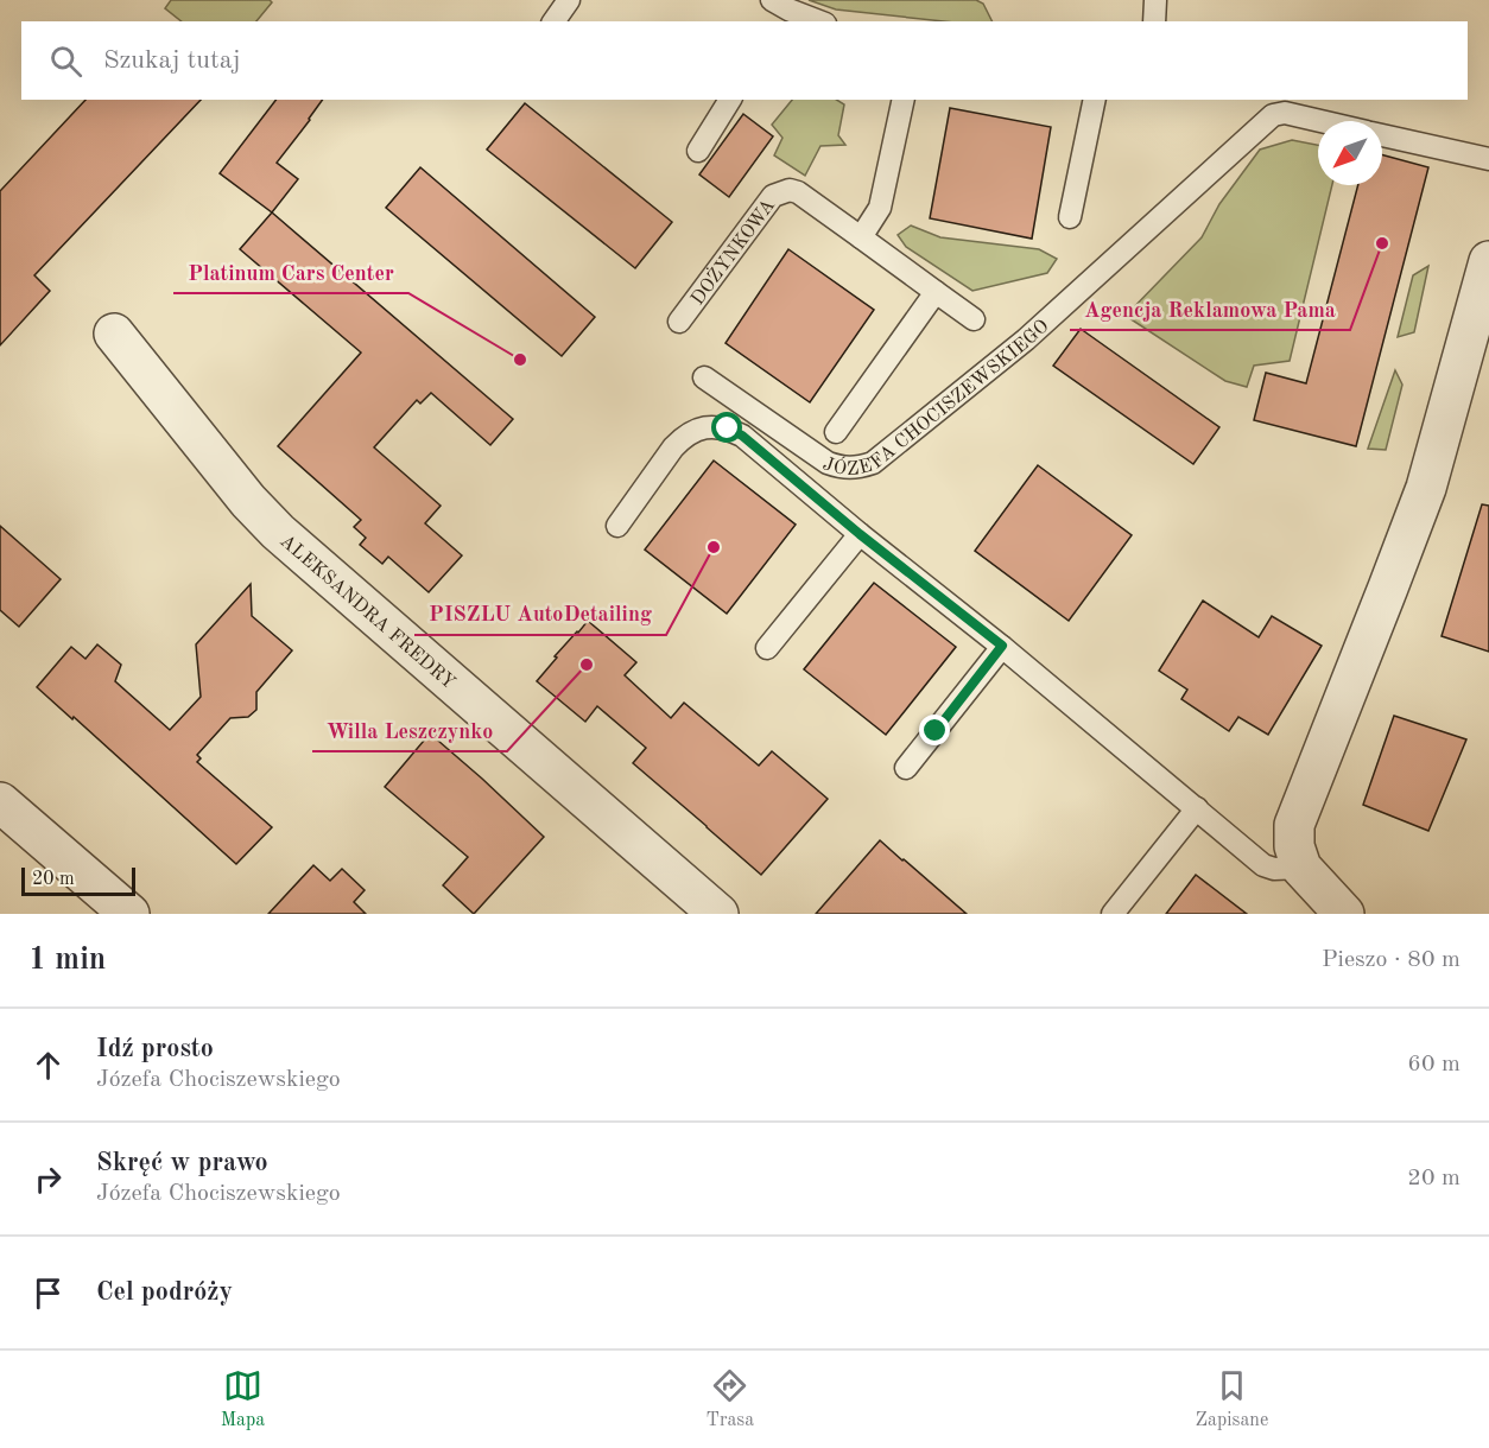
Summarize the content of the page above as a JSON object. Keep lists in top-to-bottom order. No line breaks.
{"streets":{"street":["ALEKSANDRA FREDRY"],"lane":["DOŻYNKOWA","JÓZEFA CHOCISZEWSKIEGO"]},"places":["Agencja Reklamowa Pama","Platinum Cars Center","PISZLU AutoDetailing","Willa Leszczynko"],"scale_bar":"20 m","north":"bottom left","page":{"search":"Szukaj tutaj","scale":"20 m","heading":["1 min","Pieszo · 80 m"],"list":[["Idź prosto","Józefa Chociszewskiego","60 m"],["Skręć w prawo","Józefa Chociszewskiego","20 m"],"Cel podróży"],"nav":["Mapa","Trasa","Zapisane"]}}
